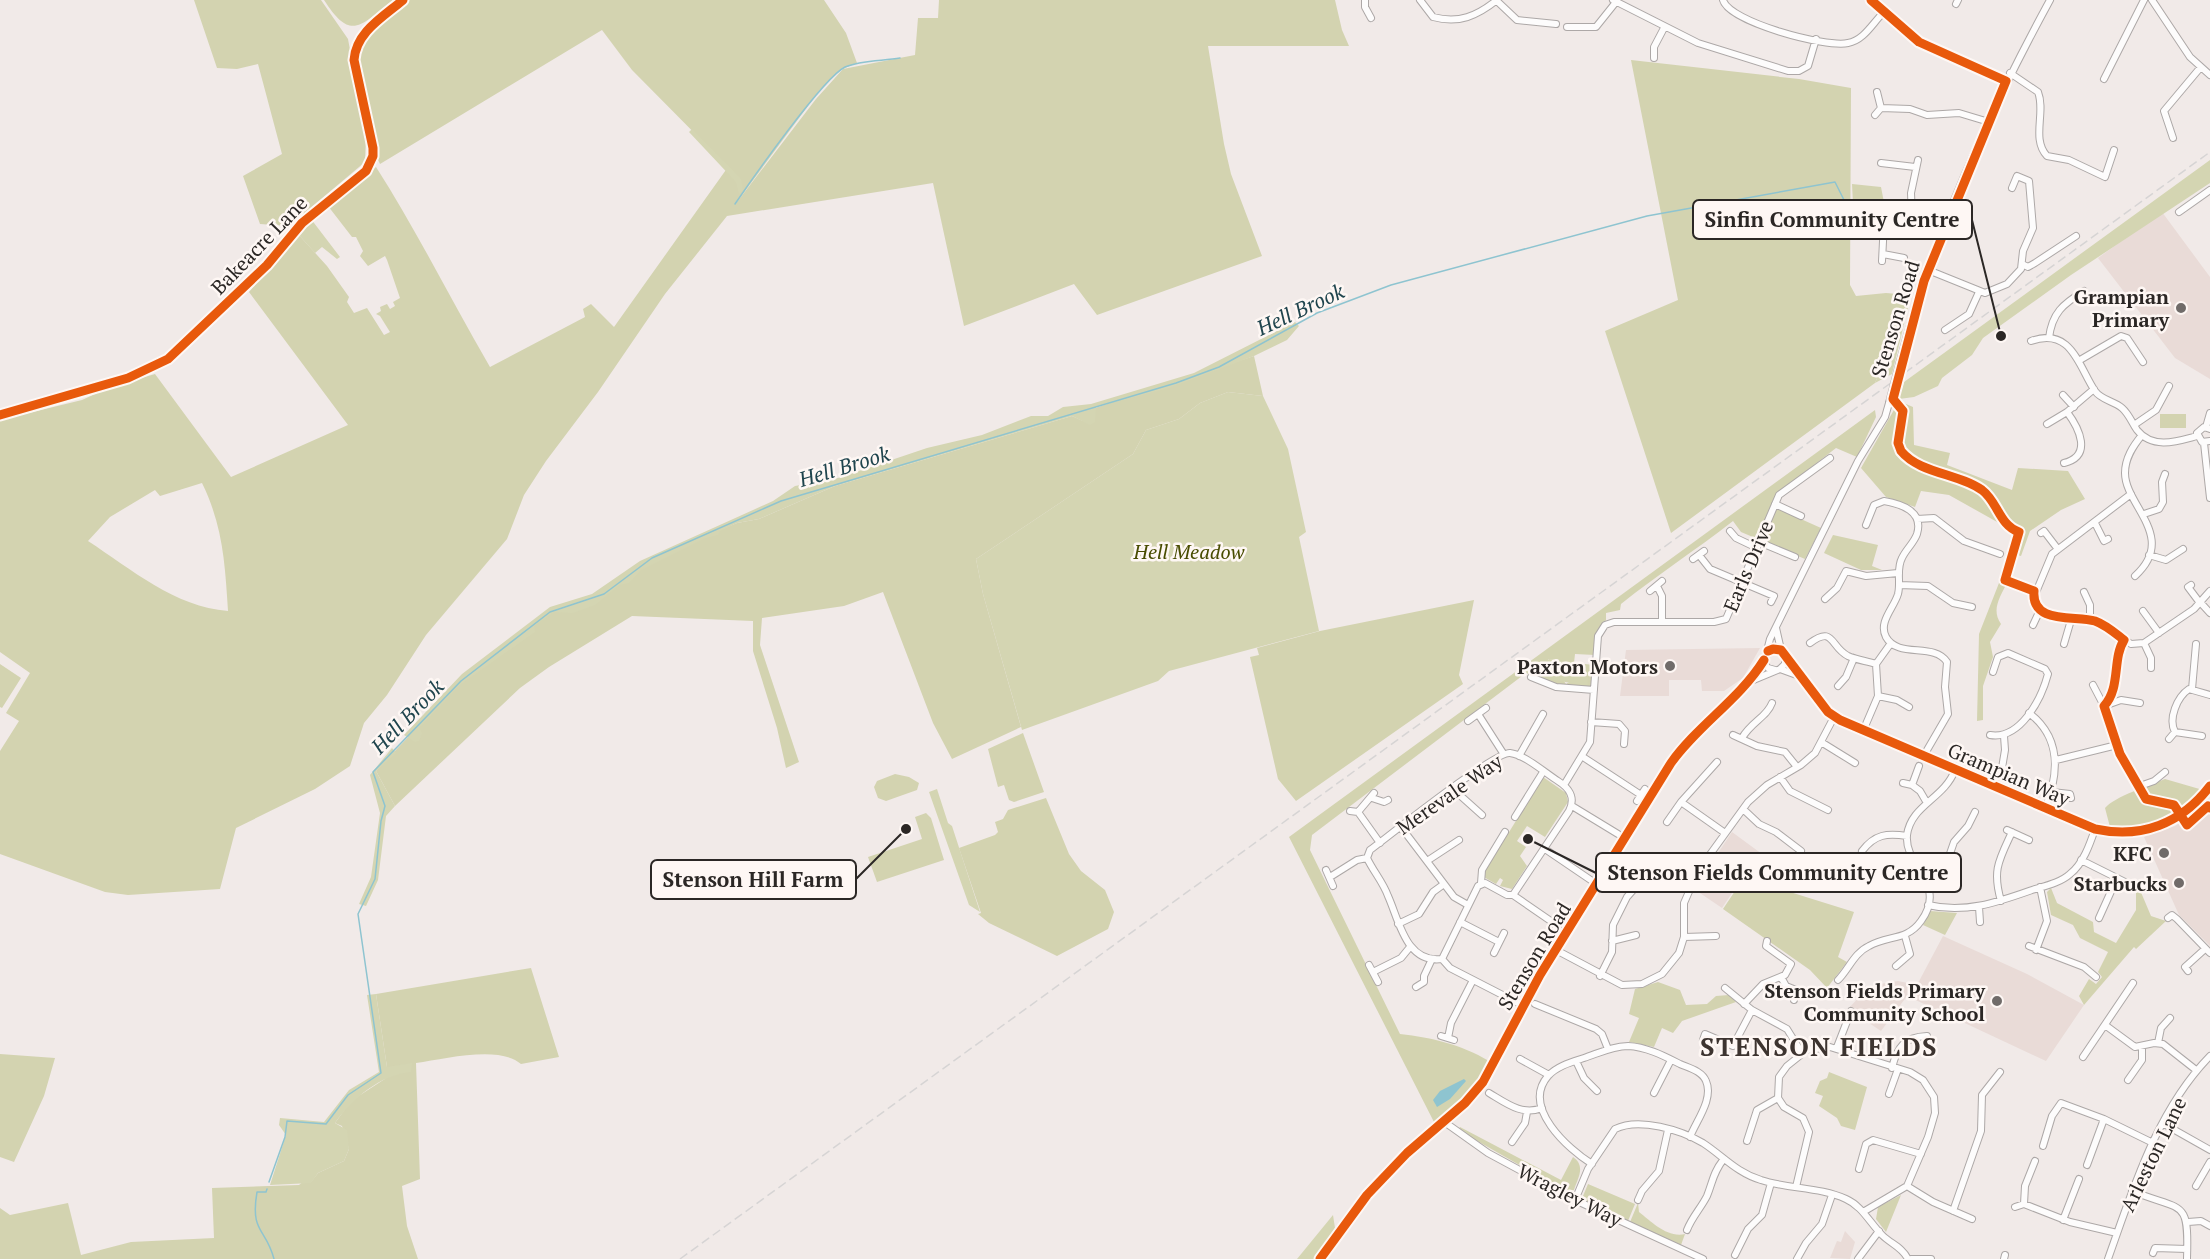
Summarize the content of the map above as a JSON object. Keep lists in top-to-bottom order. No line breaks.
{"streets":{"street":["Bakeacre Lane","Stenson Road","Earls Drive","Grampian Way","Merevale Way","Arleston Lane","Wragley Way"]},"crossings":[["Stenson Road","Grampian Way"],["Stenson Road","Wragley Way"],["Earls Drive","Merevale Way"]],"districts":["STENSON FIELDS"],"water":["Hell Brook"],"parks":["Hell Meadow"],"places":["Grampian Primary","Sinfin Community Centre","Paxton Motors","Stenson Hill Farm","Stenson Fields Community Centre","KFC","Starbucks","Stenson Fields Primary Community School"]}
